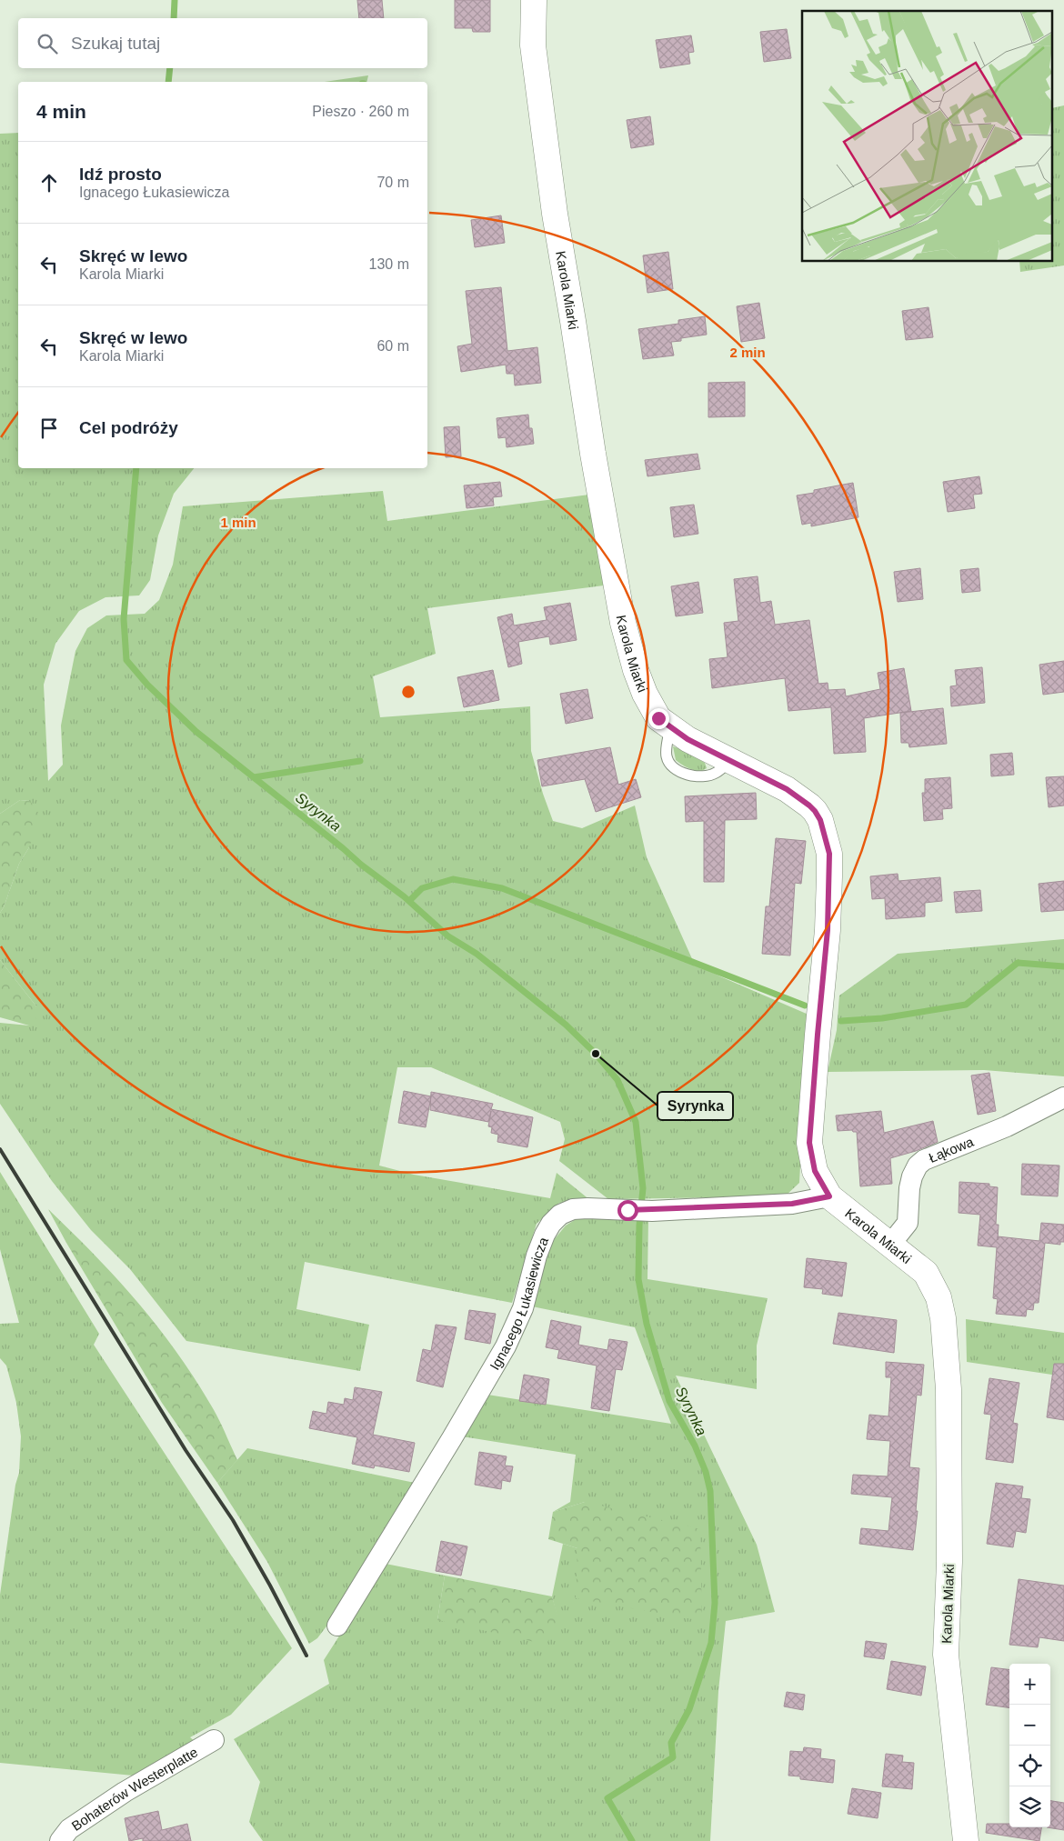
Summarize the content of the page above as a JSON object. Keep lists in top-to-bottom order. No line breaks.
{"streets":{"street":["Karola Miarki","Łąkowa","Ignacego Łukasiewicza","Bohaterów Westerplatte"]},"crossings":[["Karola Miarki","Łąkowa"],["Karola Miarki","Ignacego Łukasiewicza"]],"water":["Syrynka"],"places":["Syrynka"],"page":{"search":"Szukaj tutaj","heading":["4 min","Pieszo · 260 m"],"list":[["Idź prosto","Ignacego Łukasiewicza","70 m"],["Skręć w lewo","Karola Miarki","130 m"],["Skręć w lewo","Karola Miarki","60 m"],"Cel podróży"],"map_buttons":["+","−"]},"rings":["2 min","1 min"]}
